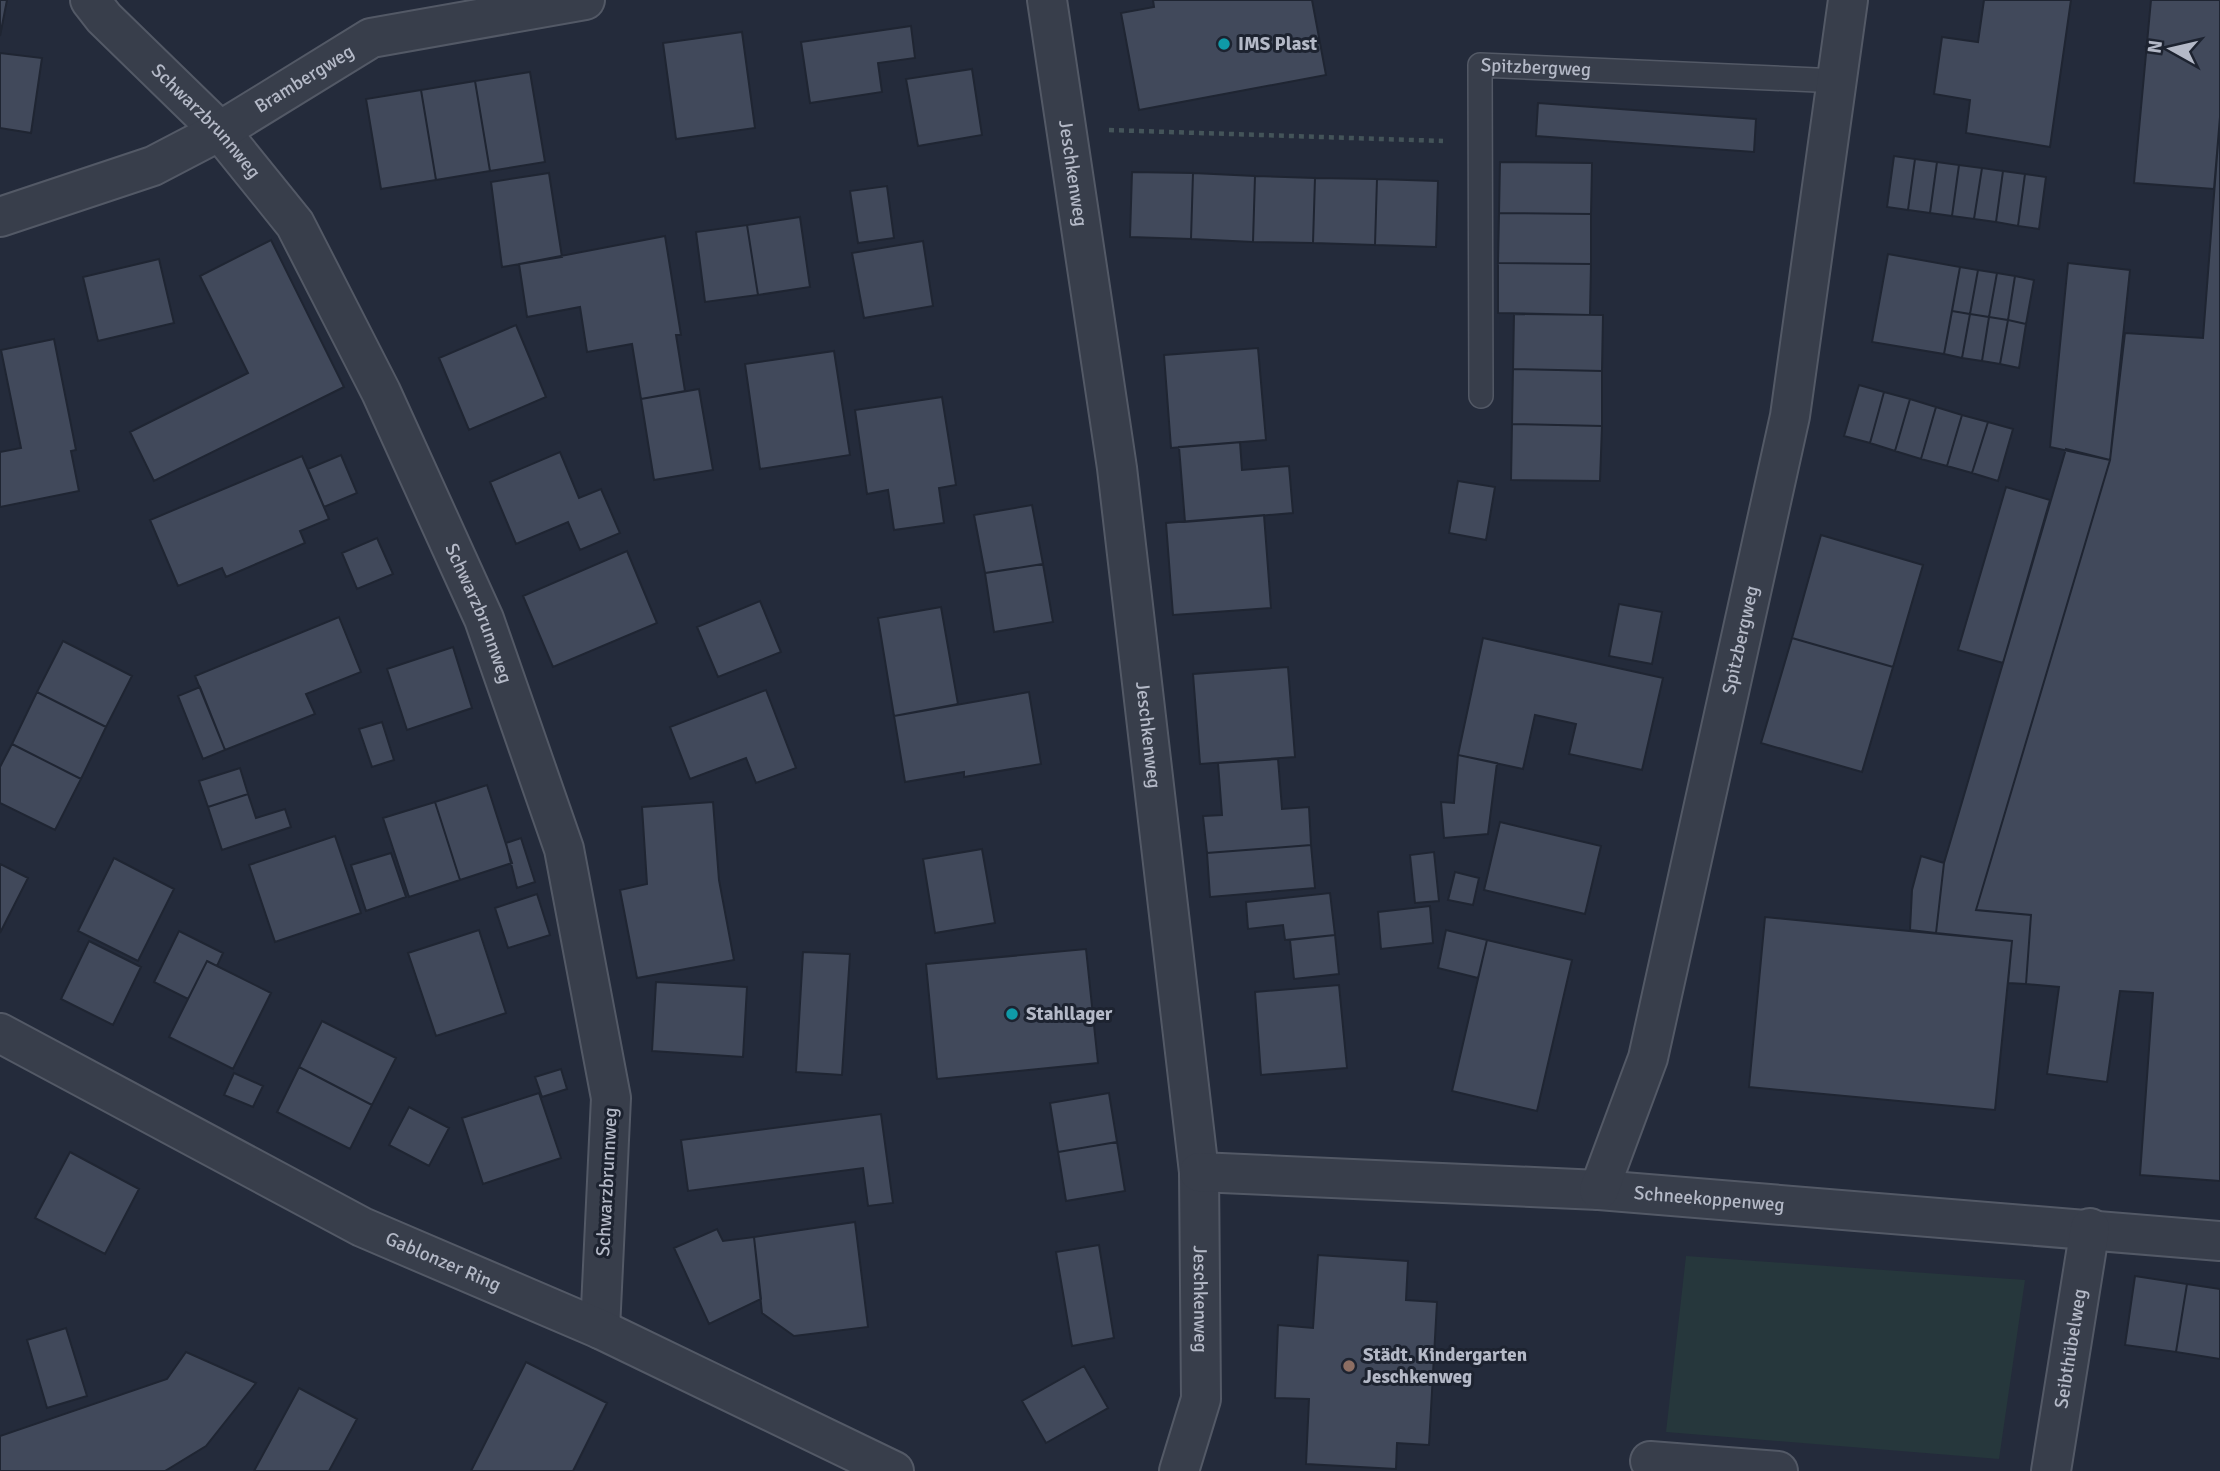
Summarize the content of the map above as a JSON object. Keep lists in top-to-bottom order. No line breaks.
{"streets":{"street":["Spitzbergweg","Brambergweg","Schwarzbrunnweg","Jeschkenweg","Schneekoppenweg","Gablonzer Ring","Seibthübelweg"]},"crossings":[["Spitzbergweg","Schneekoppenweg"],["Brambergweg","Schwarzbrunnweg"],["Schwarzbrunnweg","Gablonzer Ring"],["Jeschkenweg","Schneekoppenweg"],["Schneekoppenweg","Seibthübelweg"]],"places":["IMS Plast","Stahllager","Städt. Kindergarten Jeschkenweg"],"north":"left"}
